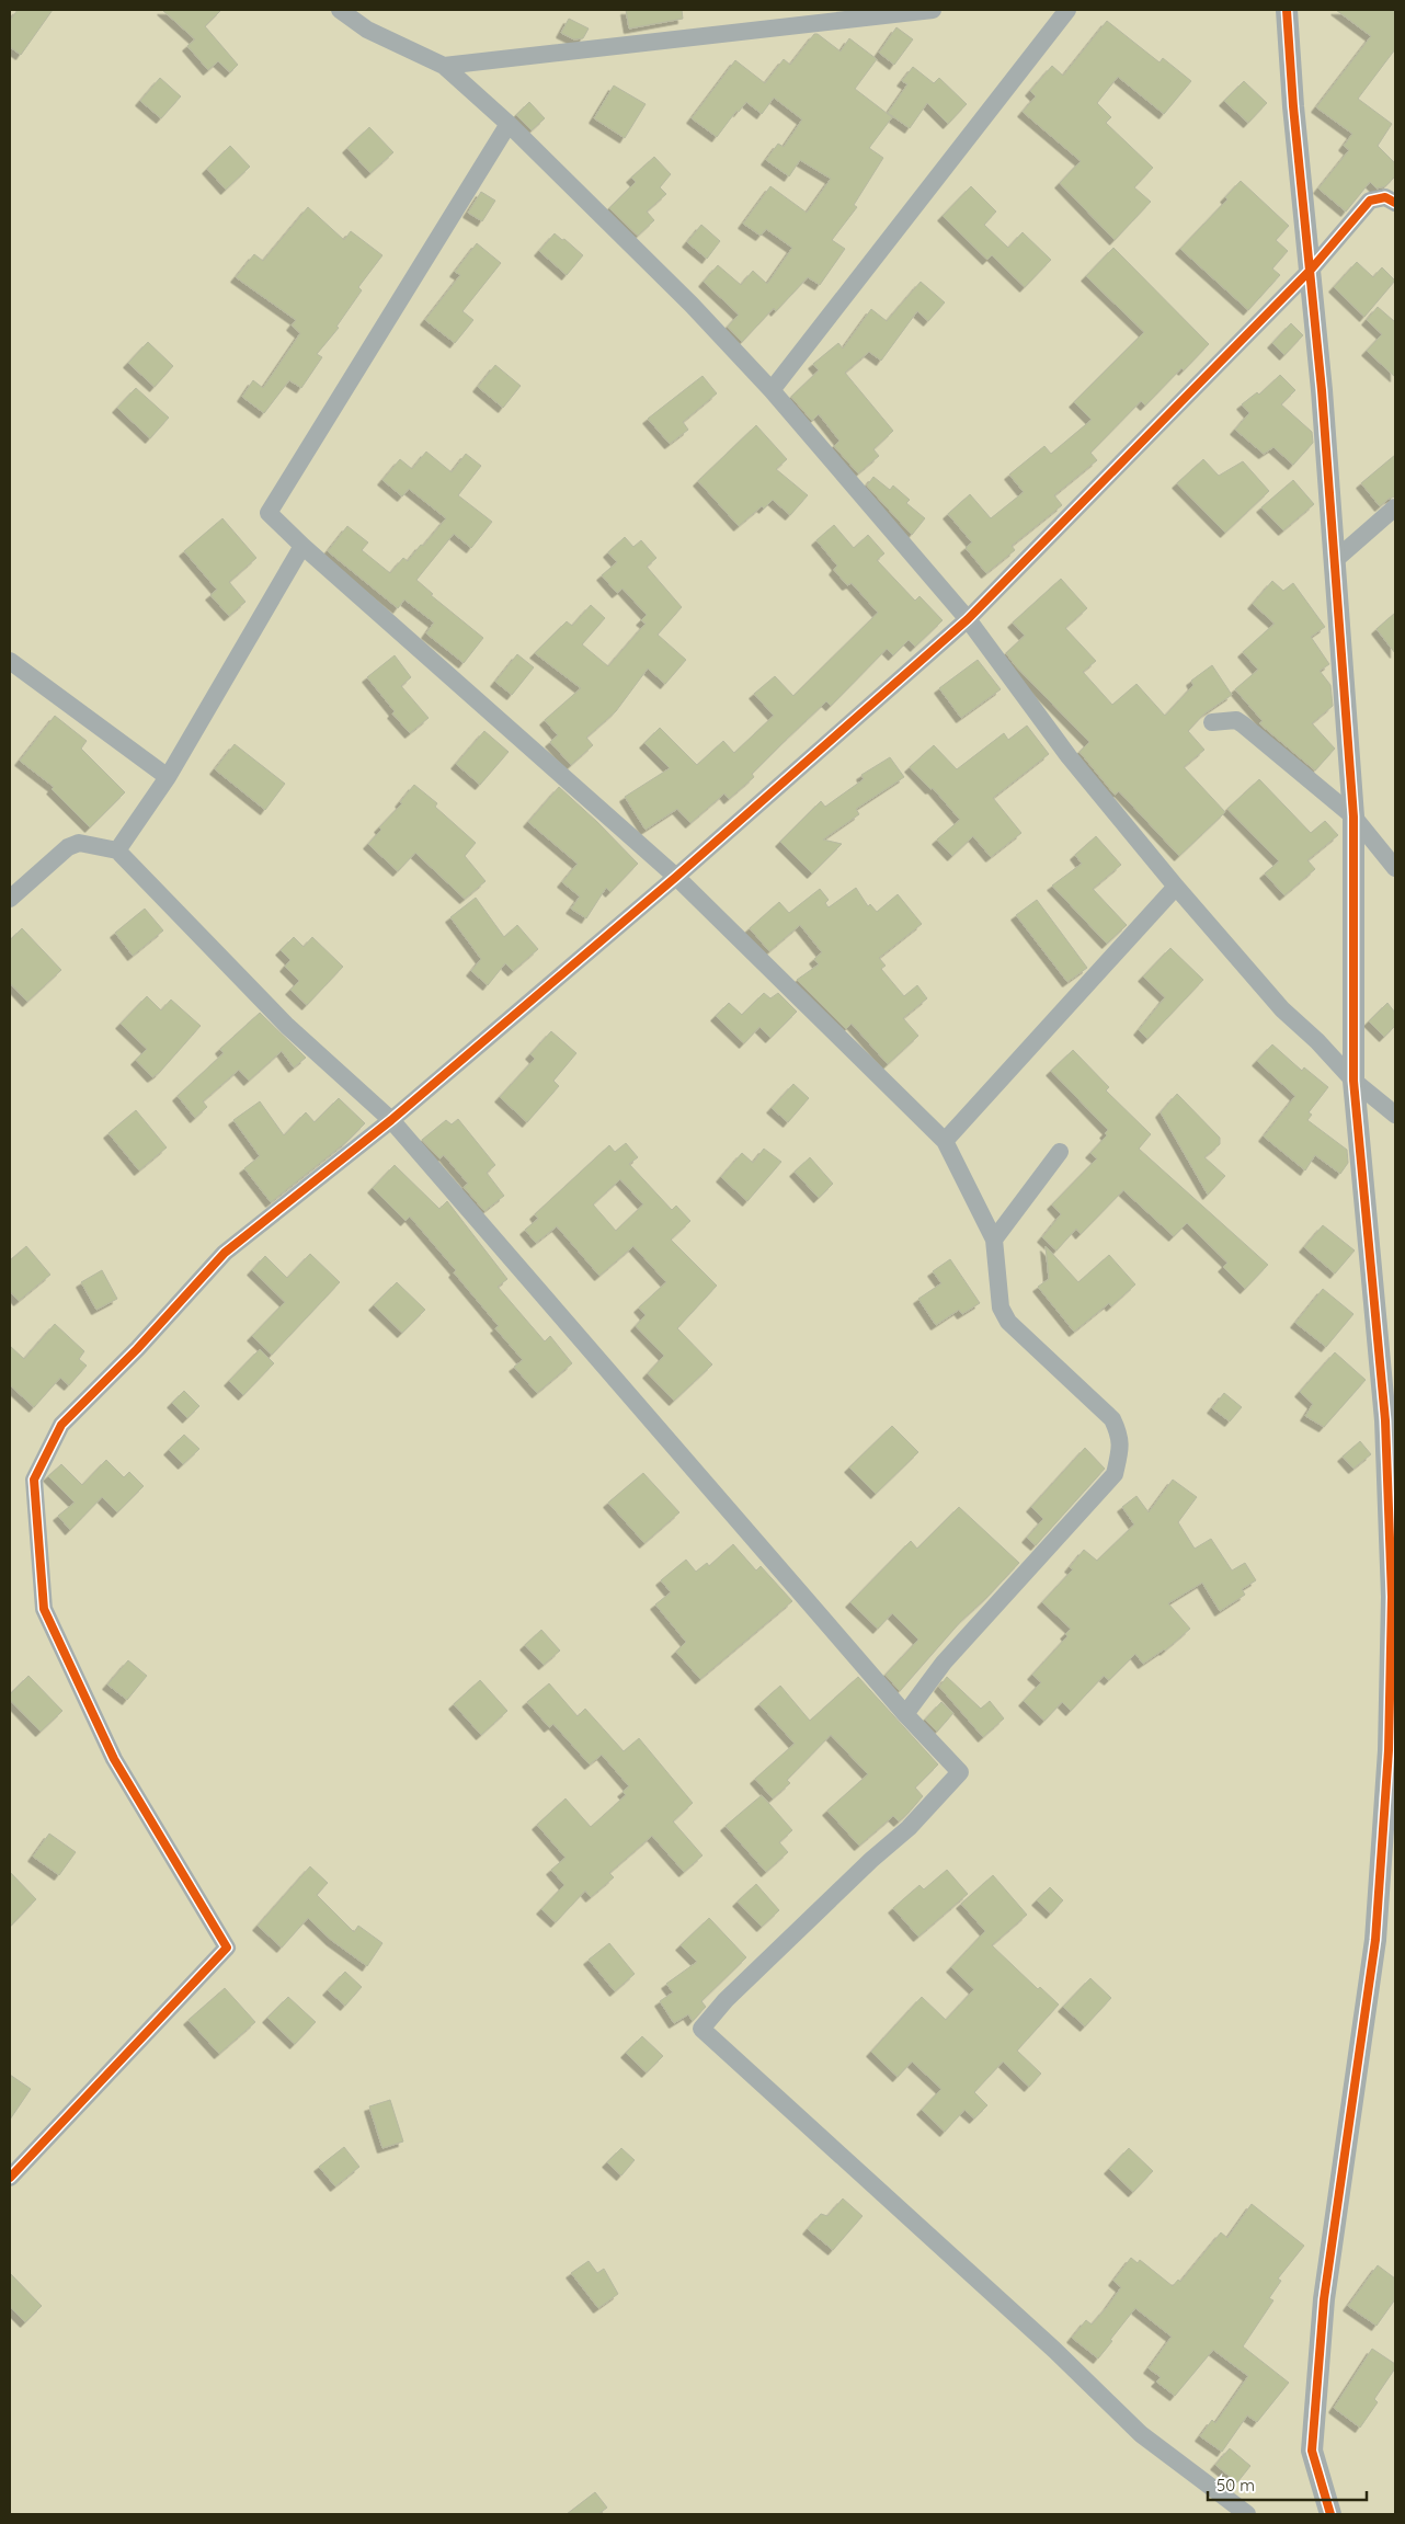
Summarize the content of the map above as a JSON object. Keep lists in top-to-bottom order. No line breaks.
{"scale_bar":"50 m"}
